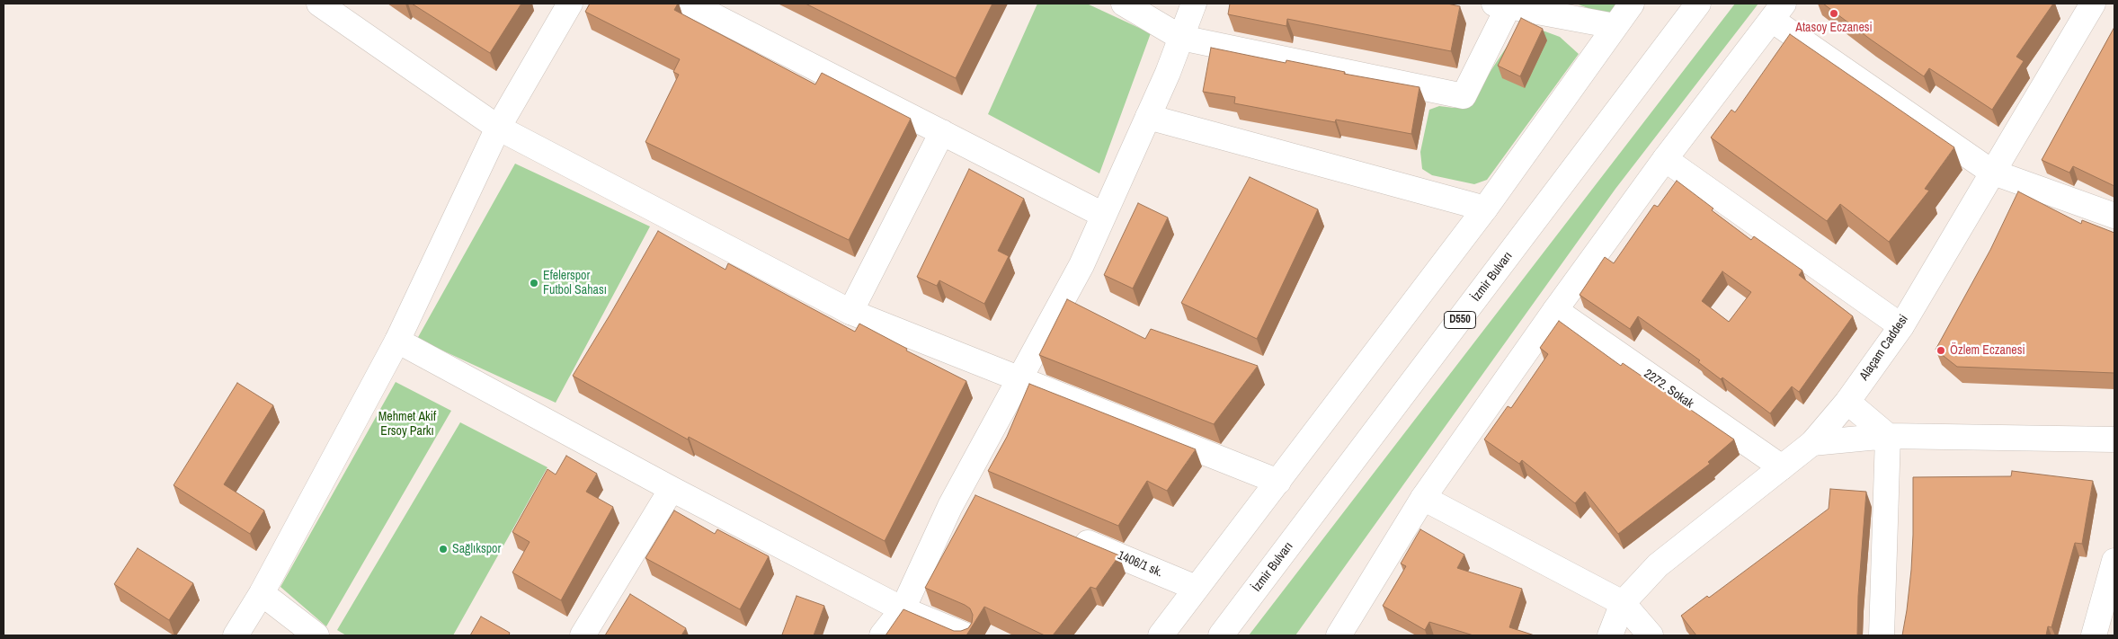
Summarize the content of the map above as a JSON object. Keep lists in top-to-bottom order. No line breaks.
{"streets":{"main road":["İzmir Bulvarı","D550","Alaçam Caddesi","2272. Sokak","1406/1 sk."]},"crossings":[["Alaçam Caddesi","2272. Sokak"]],"parks":["Mehmet Akif Ersoy Parkı"],"places":["Atasoy Eczanesi","Efelerspor Futbol Sahası","Özlem Eczanesi","Sağlıkspor"]}
